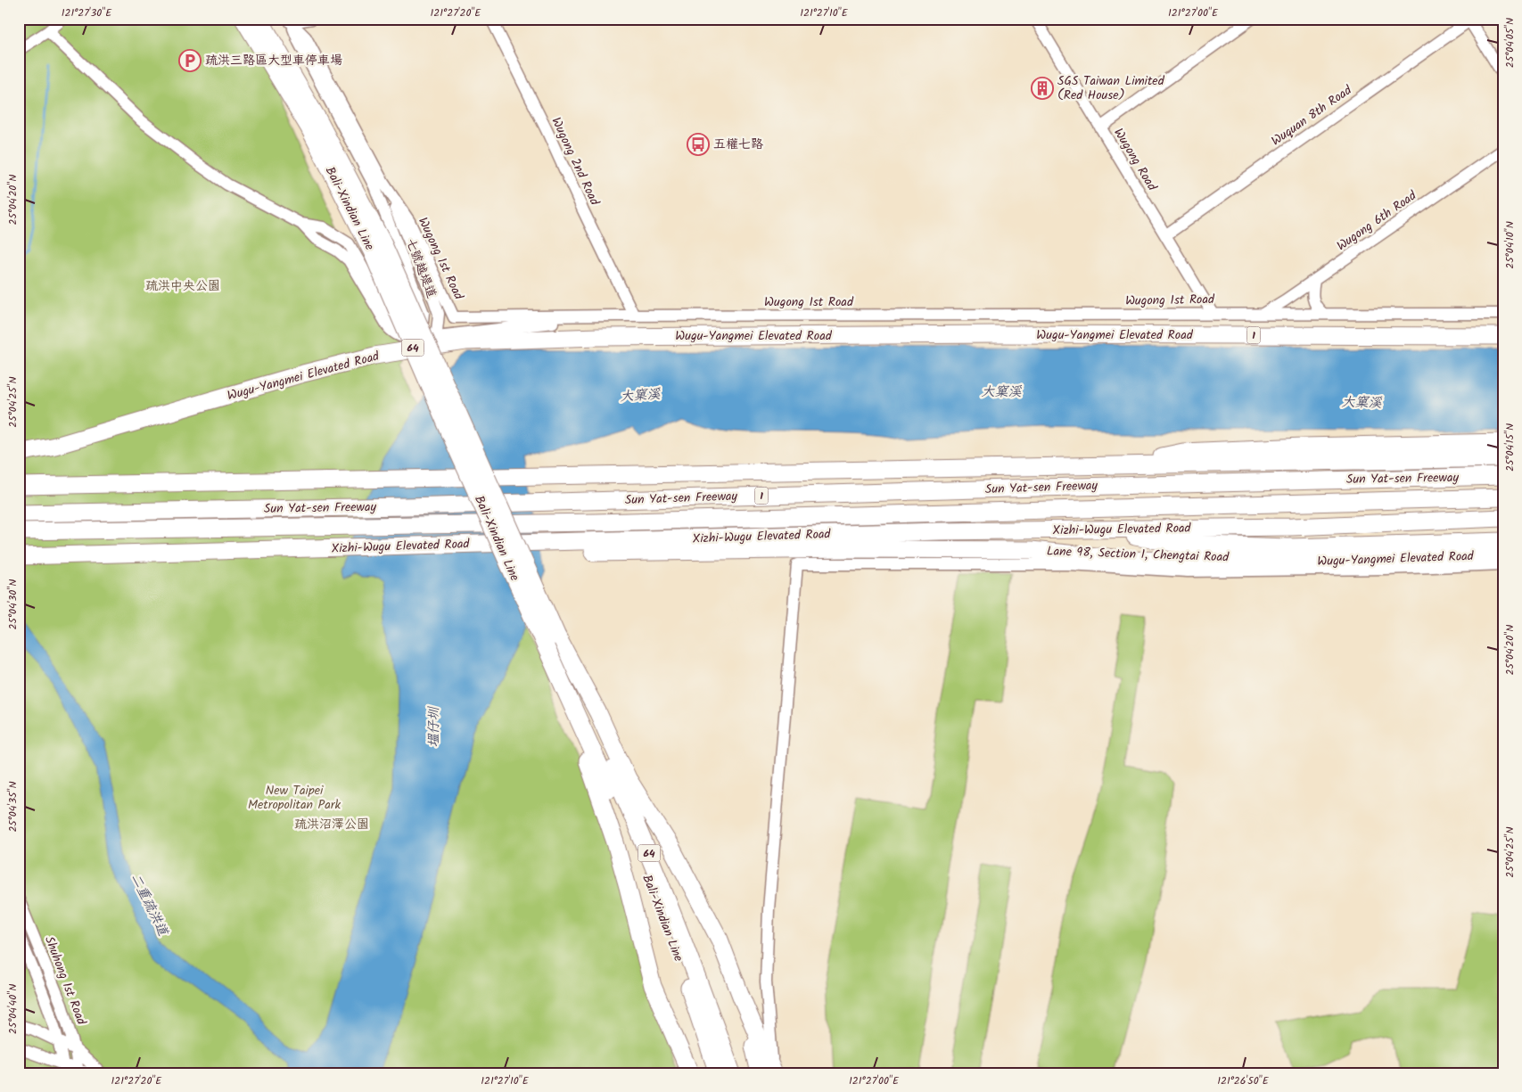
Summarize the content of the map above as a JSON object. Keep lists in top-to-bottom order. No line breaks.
{"streets":{"highway":["Bali-Xindian Line","Wugu-Yangmei Elevated Road","1","64","Sun Yat-sen Freeway","Xizhi-Wugu Elevated Road"],"street":["Wuquan 8th Road","Wugong Road","Wugong 2nd Road","Wugong 6th Road","Wugong 1st Road","七號越堤道","Lane 98, Section 1, Chengtai Road","Shuhong 1st Road"]},"crossings":[["Wuquan 8th Road","Wugong Road"],["Wugong Road","Wugong 1st Road"],["Wugong 2nd Road","Wugong 1st Road"],["Wugong 6th Road","Wugong 1st Road"],["Wugong 1st Road","七號越堤道"],["Wugu-Yangmei Elevated Road","Xizhi-Wugu Elevated Road"]],"water":["大窠溪","塭仔圳","二重疏洪道"],"parks":["疏洪中央公園","New Taipei Metropolitan Park","疏洪沼澤公園"],"places":{"parking":["疏洪三路區大型車停車場"],"building":["SGS Taiwan Limited (Red House)"],"bus stop":["五權七路"]},"coordinates":["121°27'30\"E","121°27'20\"E","121°27'10\"E","121°27'00\"E","25°04'05\"N","25°04'20\"N","25°04'10\"N","25°04'25\"N","25°04'15\"N","25°04'30\"N","25°04'35\"N","25°04'40\"N","121°26'50\"E"]}
